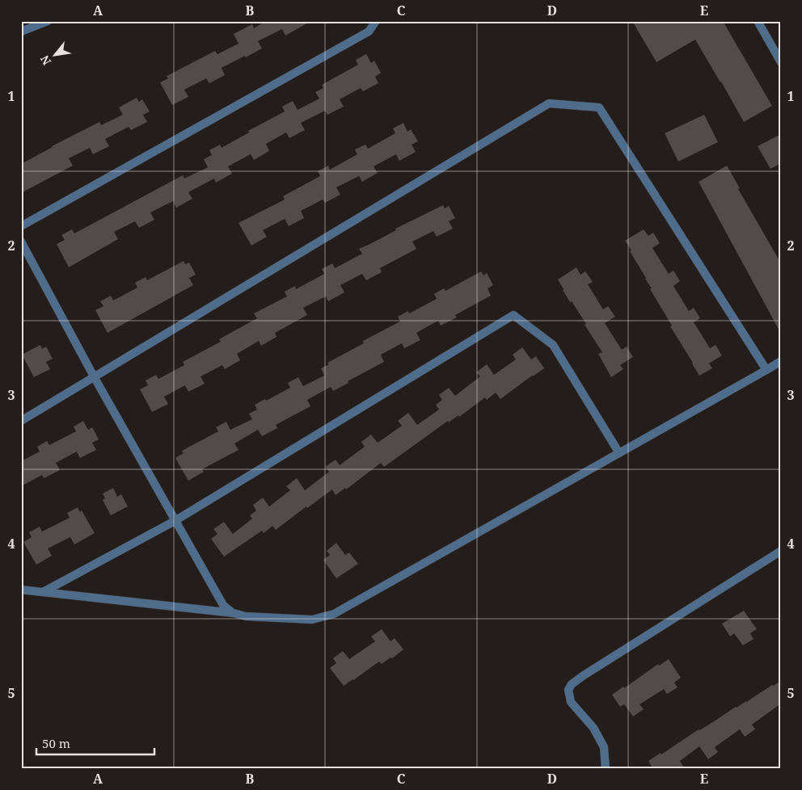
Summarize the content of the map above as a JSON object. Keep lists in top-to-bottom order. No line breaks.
{"scale_bar":"50 m","north":"bottom left","grid":{"columns":["A","B","C","D","E"],"rows":["1","2","3","4","5"]}}
